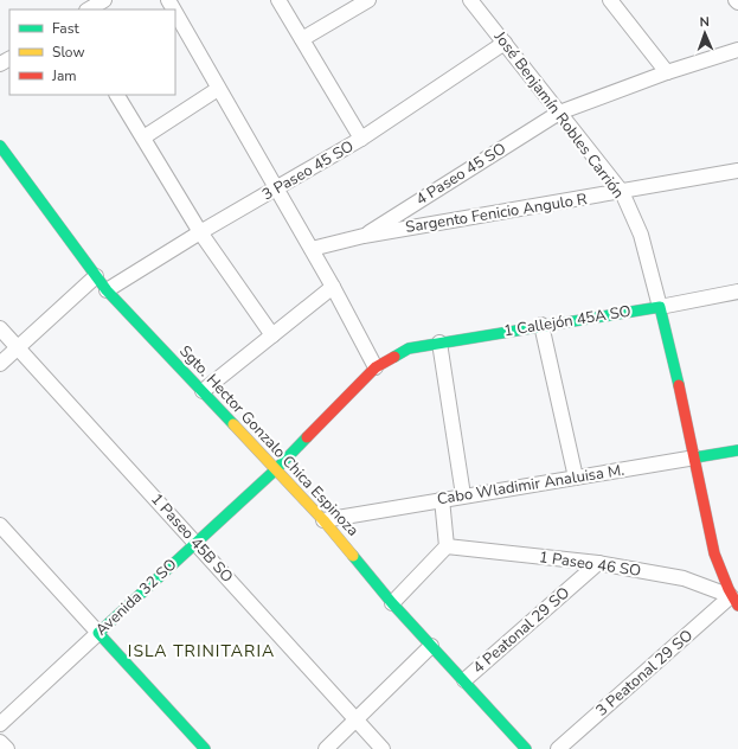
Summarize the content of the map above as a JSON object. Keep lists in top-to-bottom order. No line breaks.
{"streets":{"street":["José Benjamín Robles Carrión","3 Paseo 45 SO","4 Paseo 45 SO","Sargento Fenicio Angulo R","1 Callejón 45A SO","Sgto. Hector Gonzalo Chica Espinoza","Cabo Wladimir Analuisa M.","1 Paseo 45B SO","1 Paseo 46 SO","Avenida 32 SO","4 Peatonal 29 SO","3 Peatonal 29 SO"]},"crossings":[["José Benjamín Robles Carrión","3 Paseo 45 SO"],["José Benjamín Robles Carrión","4 Paseo 45 SO"],["José Benjamín Robles Carrión","Sargento Fenicio Angulo R"],["José Benjamín Robles Carrión","1 Callejón 45A SO"],["José Benjamín Robles Carrión","Cabo Wladimir Analuisa M."],["José Benjamín Robles Carrión","1 Paseo 46 SO"],["José Benjamín Robles Carrión","3 Peatonal 29 SO"],["3 Paseo 45 SO","Sgto. Hector Gonzalo Chica Espinoza"],["4 Paseo 45 SO","Sargento Fenicio Angulo R"],["1 Callejón 45A SO","Avenida 32 SO"],["Sgto. Hector Gonzalo Chica Espinoza","Cabo Wladimir Analuisa M."],["Sgto. Hector Gonzalo Chica Espinoza","Avenida 32 SO"],["Sgto. Hector Gonzalo Chica Espinoza","4 Peatonal 29 SO"],["1 Paseo 45B SO","Avenida 32 SO"],["1 Paseo 46 SO","4 Peatonal 29 SO"],["1 Paseo 46 SO","3 Peatonal 29 SO"]],"districts":["ISLA TRINITARIA"],"legend":["Fast","Slow","Jam"],"north":"top"}
